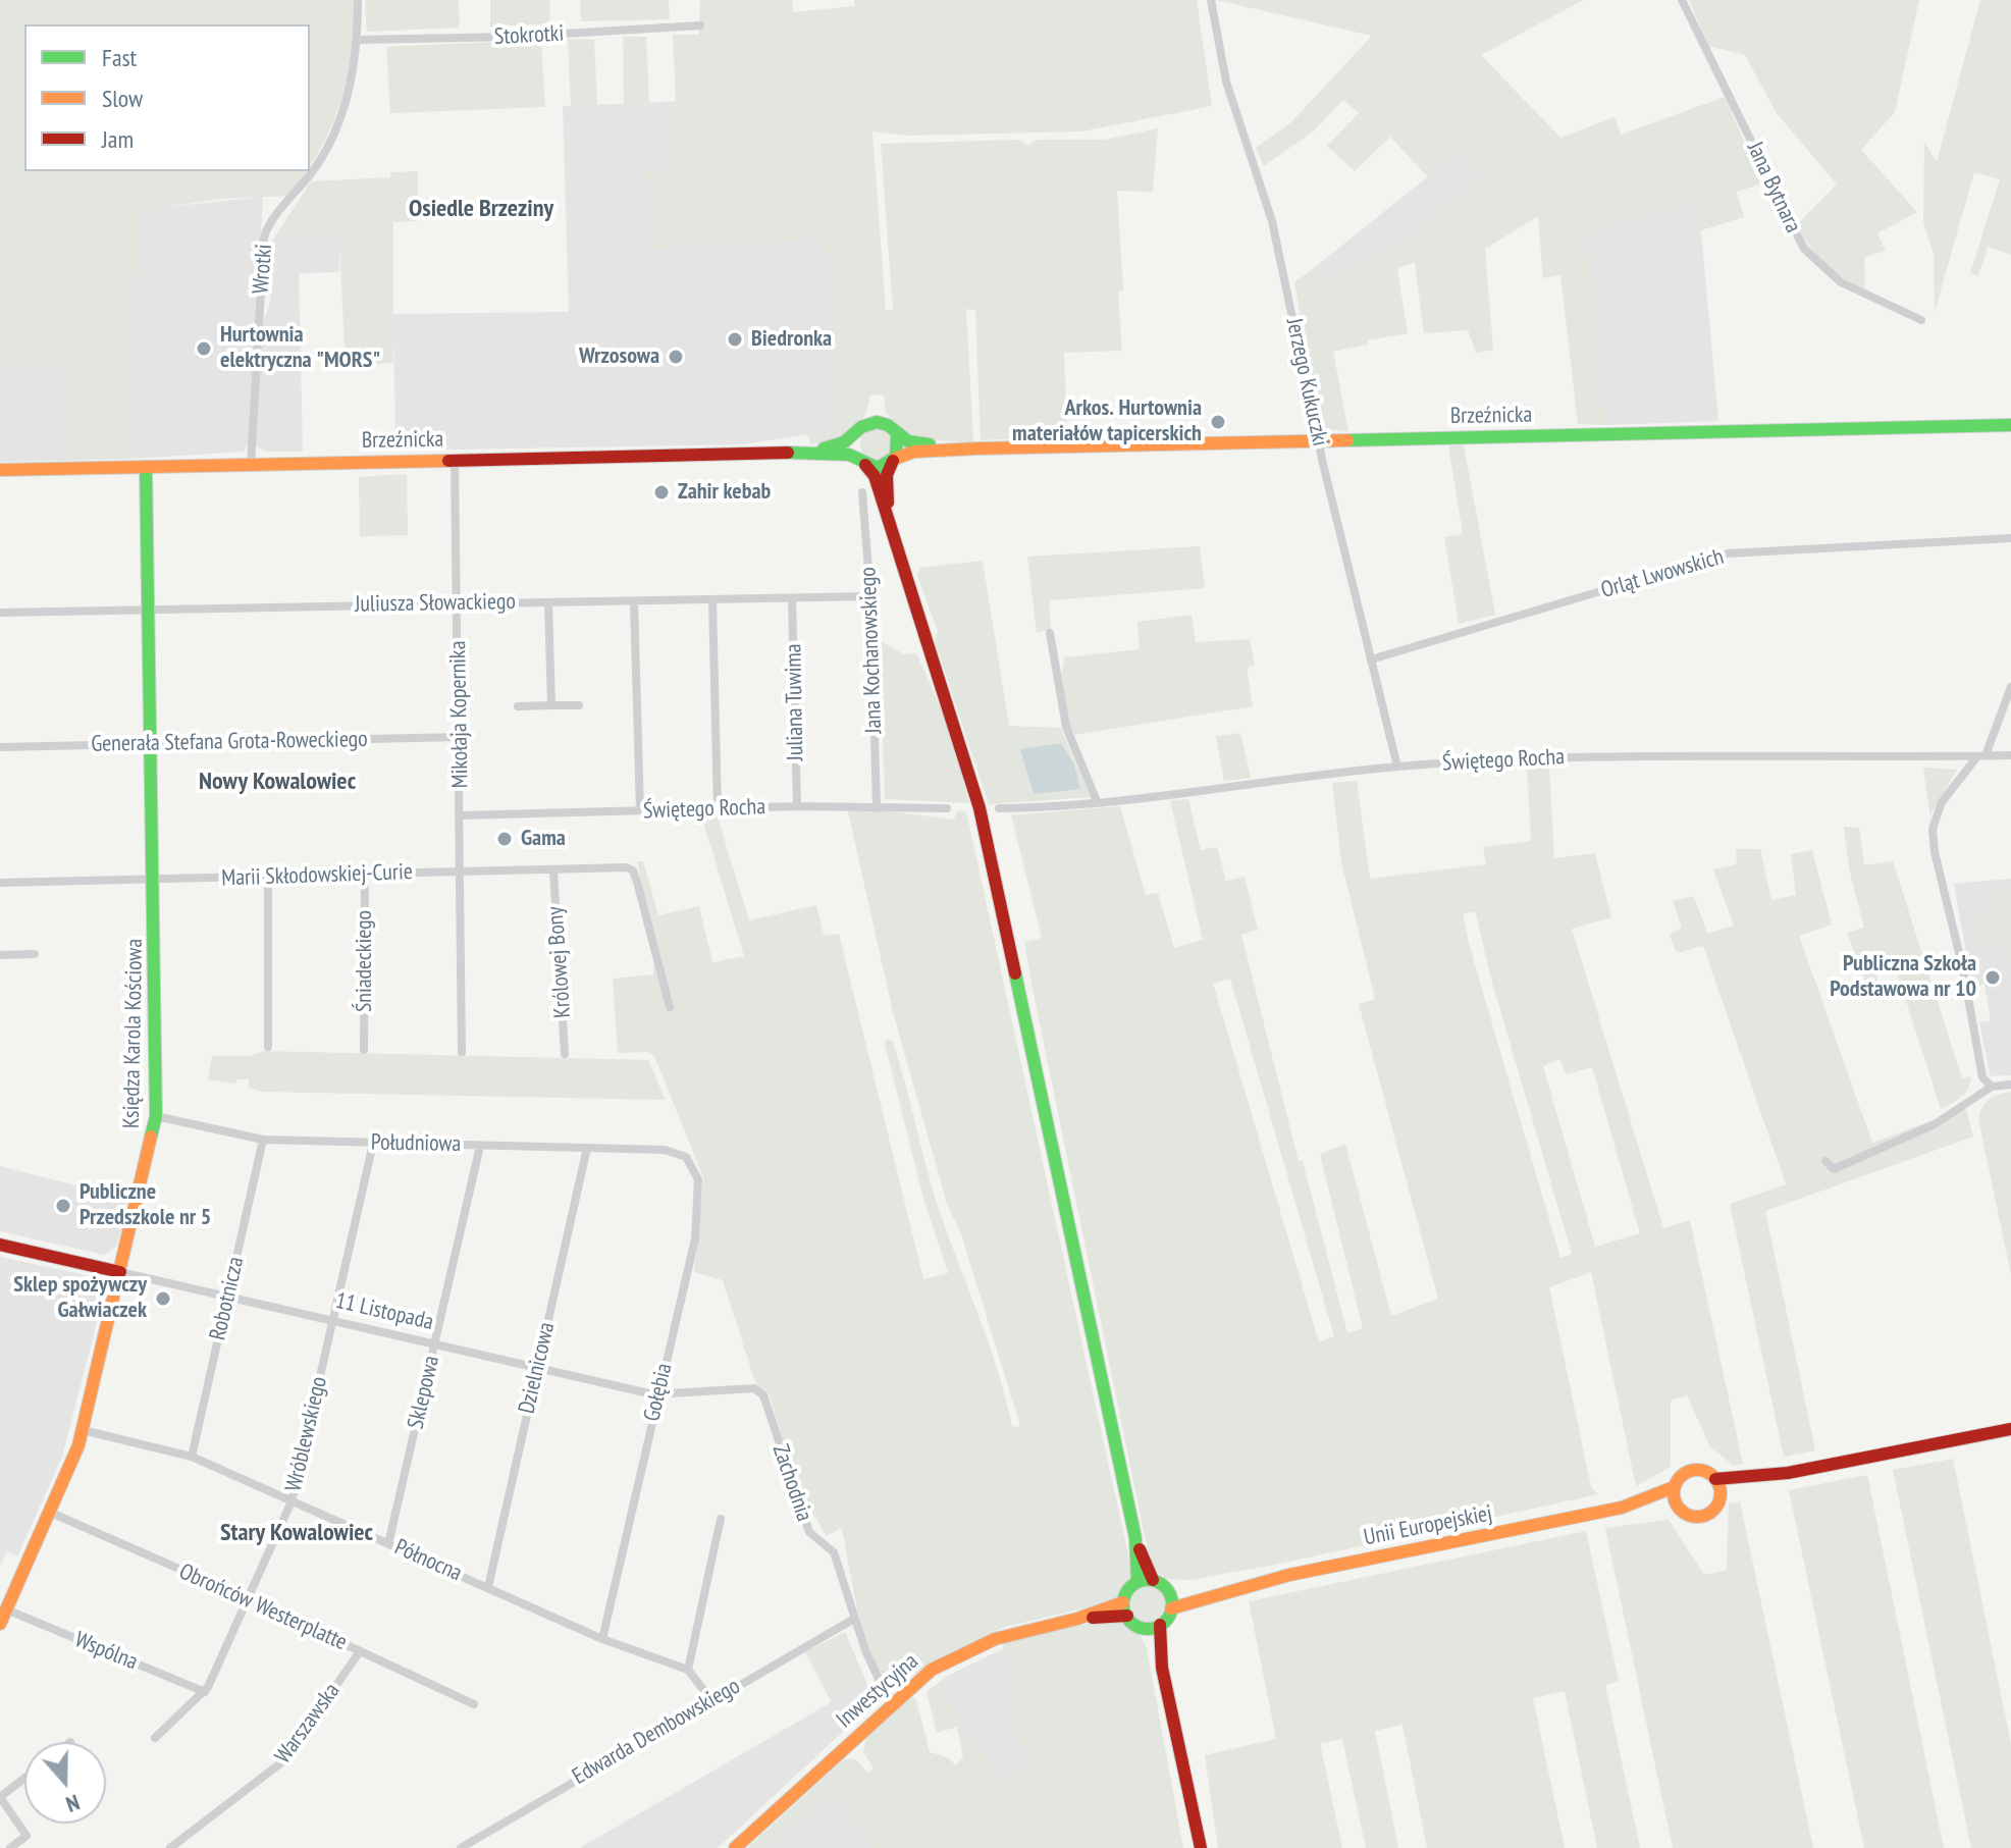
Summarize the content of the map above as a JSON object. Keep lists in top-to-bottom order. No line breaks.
{"streets":{"main road":["Brzeźnicka","Księdza Karola Kościowa","11 Listopada","Unii Europejskiej","Inwestycyjna"],"street":["Stokrotki","Jana Bytnara","Wrotki","Jerzego Kukuczki","Orląt Lwowskich","Juliusza Słowackiego","Jana Kochanowskiego","Juliana Tuwima","Mikołaja Kopernika","Generała Stefana Grota-Roweckiego","Świętego Rocha","Marii Skłodowskiej-Curie","Śniadeckiego","Królowej Bony","Południowa","Robotnicza","Dzielnicowa","Sklepowa","Gołębia","Wróblewskiego","Zachodnia","Północna","Obrońców Westerplatte","Wspólna","Warszawska","Edwarda Dembowskiego"]},"crossings":[["Stokrotki","Wrotki"],["Wrotki","Brzeźnicka"],["Jerzego Kukuczki","Brzeźnicka"],["Jerzego Kukuczki","Orląt Lwowskich"],["Jerzego Kukuczki","Świętego Rocha"],["Brzeźnicka","Mikołaja Kopernika"],["Brzeźnicka","Księdza Karola Kościowa"],["Juliusza Słowackiego","Jana Kochanowskiego"],["Juliusza Słowackiego","Juliana Tuwima"],["Juliusza Słowackiego","Mikołaja Kopernika"],["Juliusza Słowackiego","Księdza Karola Kościowa"],["Jana Kochanowskiego","Świętego Rocha"],["Juliana Tuwima","Świętego Rocha"],["Mikołaja Kopernika","Generała Stefana Grota-Roweckiego"],["Mikołaja Kopernika","Świętego Rocha"],["Mikołaja Kopernika","Marii Skłodowskiej-Curie"],["Generała Stefana Grota-Roweckiego","Księdza Karola Kościowa"],["Marii Skłodowskiej-Curie","Śniadeckiego"],["Marii Skłodowskiej-Curie","Królowej Bony"],["Marii Skłodowskiej-Curie","Księdza Karola Kościowa"],["Księdza Karola Kościowa","Południowa"],["Księdza Karola Kościowa","11 Listopada"],["Księdza Karola Kościowa","Północna"],["Księdza Karola Kościowa","Obrońców Westerplatte"],["Księdza Karola Kościowa","Wspólna"],["Południowa","Robotnicza"],["Południowa","Dzielnicowa"],["Południowa","Sklepowa"],["Południowa","Gołębia"],["Południowa","Wróblewskiego"],["Robotnicza","11 Listopada"],["Robotnicza","Północna"],["11 Listopada","Dzielnicowa"],["11 Listopada","Sklepowa"],["11 Listopada","Gołębia"],["11 Listopada","Wróblewskiego"],["11 Listopada","Zachodnia"],["Dzielnicowa","Północna"],["Sklepowa","Północna"],["Gołębia","Północna"],["Wróblewskiego","Północna"],["Wróblewskiego","Obrońców Westerplatte"],["Wróblewskiego","Wspólna"],["Zachodnia","Inwestycyjna"],["Zachodnia","Edwarda Dembowskiego"],["Unii Europejskiej","Inwestycyjna"],["Obrońców Westerplatte","Warszawska"]],"districts":["Osiedle Brzeziny","Nowy Kowalowiec","Stary Kowalowiec"],"places":["Biedronka","Hurtownia elektryczna \"MORS\"","Wrzosowa","Arkos. Hurtownia materiałów tapicerskich","Zahir kebab","Gama","Publiczna Szkoła Podstawowa nr 10","Publiczne Przedszkole nr 5","Sklep spożywczy Gałwiaczek"],"legend":["Fast","Slow","Jam"],"north":"bottom"}
